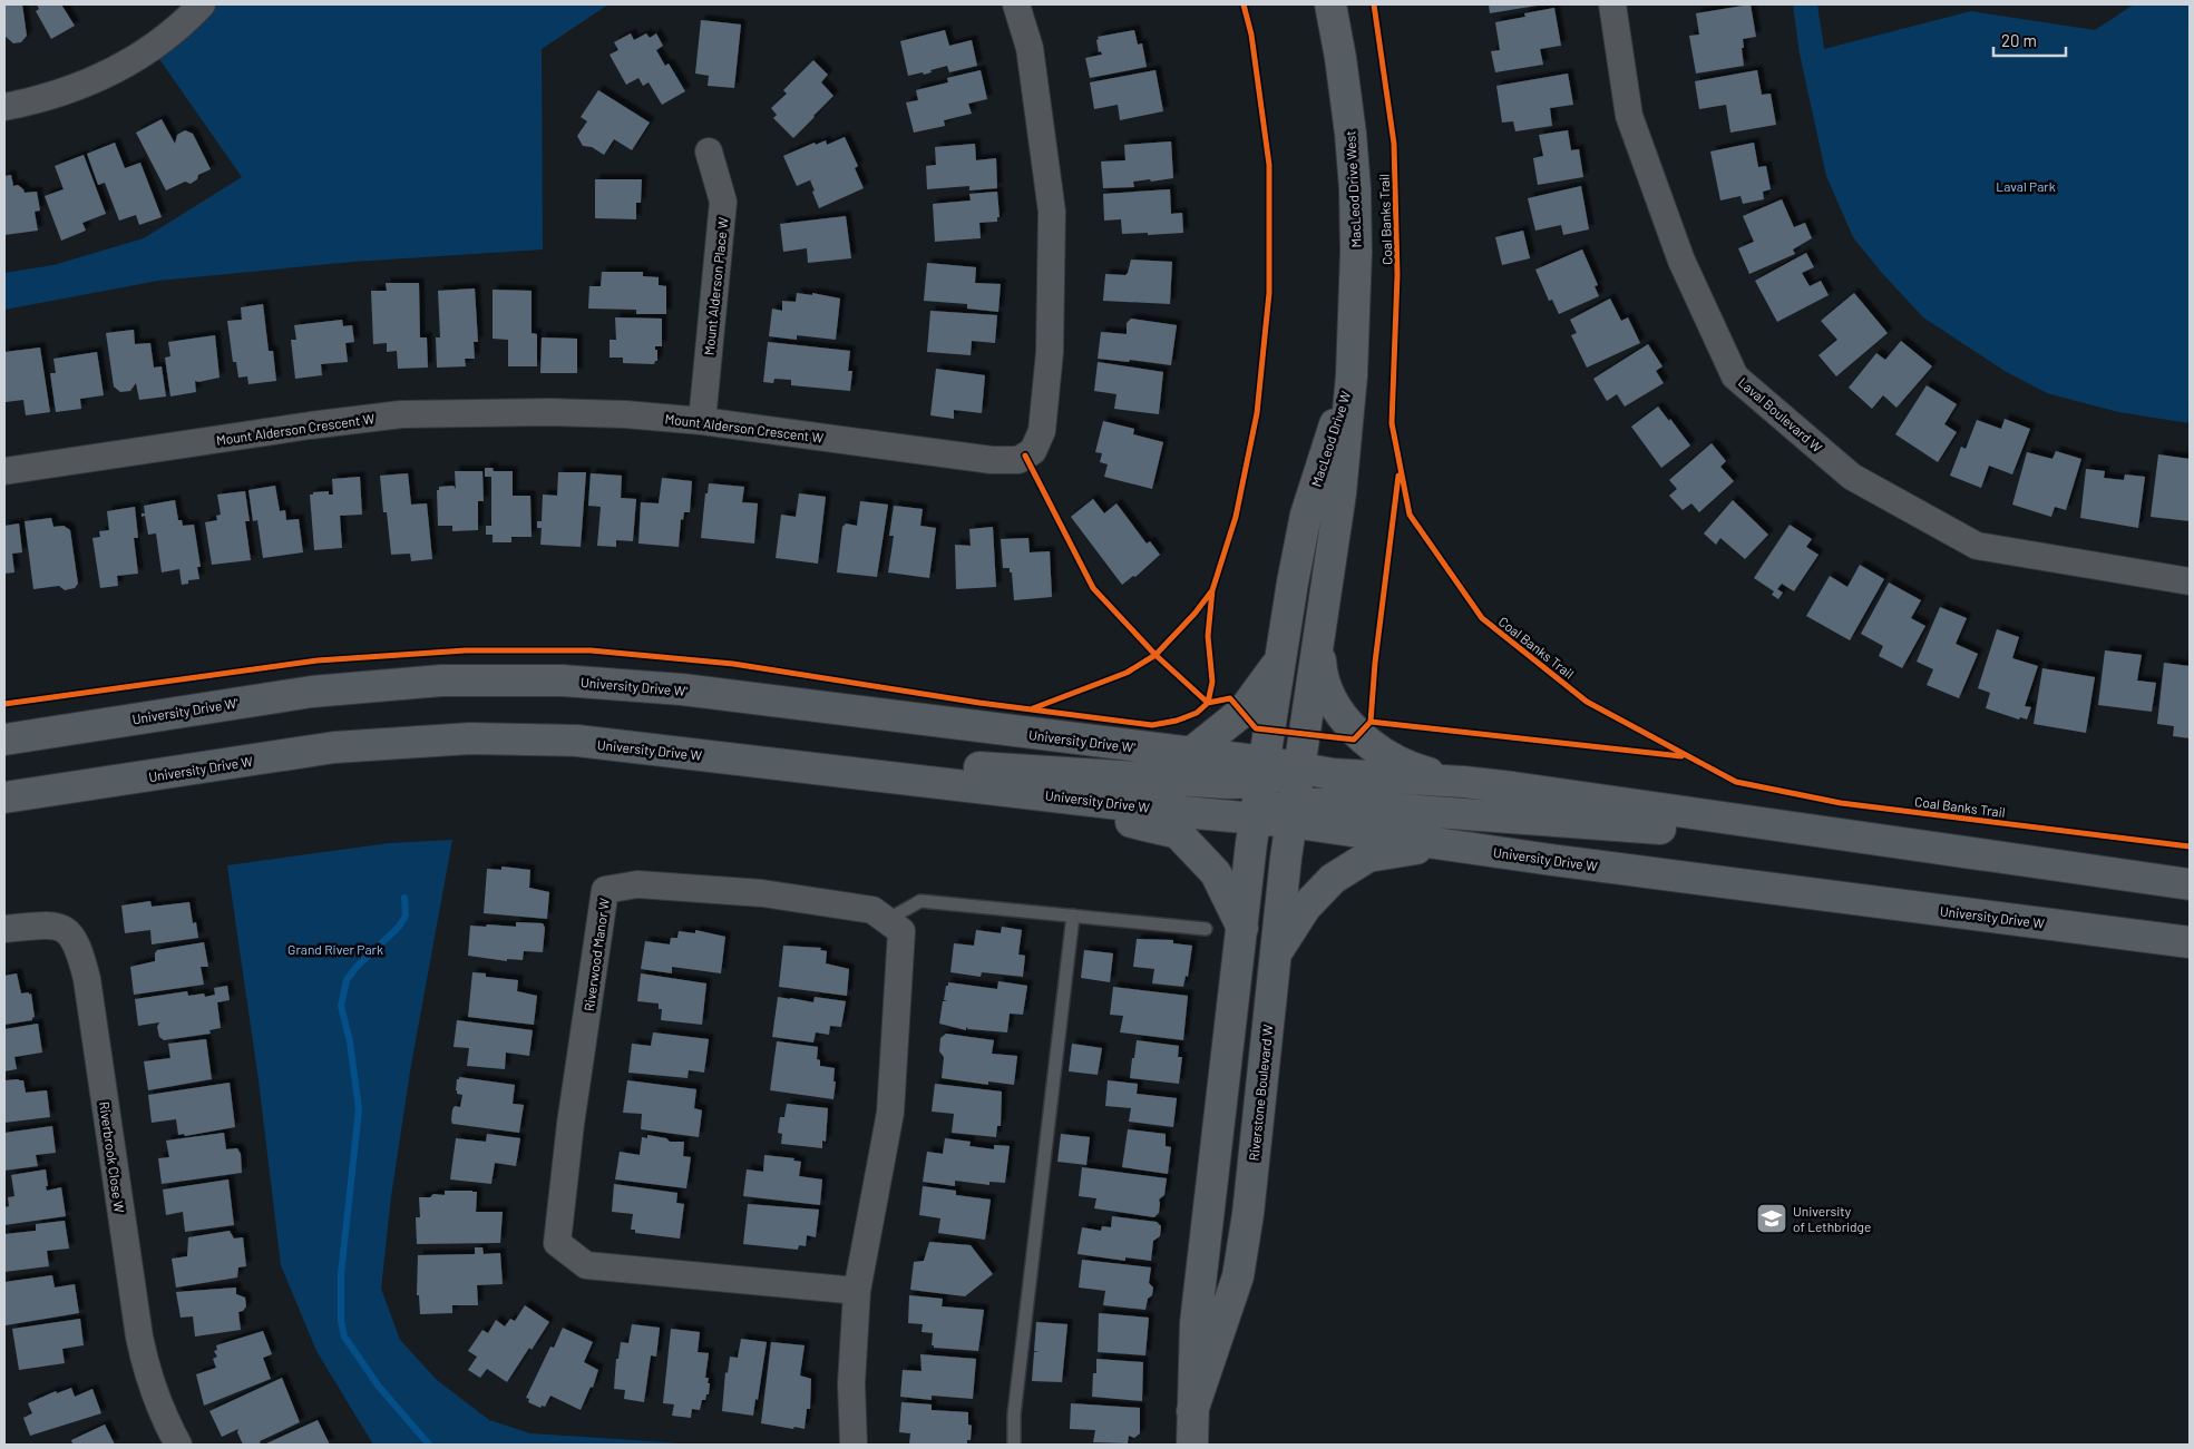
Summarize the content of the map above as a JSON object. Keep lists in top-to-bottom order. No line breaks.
{"streets":{"main road":["MacLeod Drive West","MacLeod Drive W","University Drive W'","University Drive W","Riverstone Boulevard W"],"street":["Mount Alderson Place W","Laval Boulevard W","Mount Alderson Crescent W","Riverwood Manor W","Riverbrook Close W"],"cycle path":["Coal Banks Trail"]},"crossings":[["MacLeod Drive West","MacLeod Drive W"],["Mount Alderson Place W","Mount Alderson Crescent W"],["MacLeod Drive W","University Drive W'"],["MacLeod Drive W","Riverstone Boulevard W"],["University Drive W'","Riverstone Boulevard W"],["University Drive W","Riverstone Boulevard W"]],"parks":["Laval Park","Grand River Park"],"places":{"school or university":["University of Lethbridge"]},"scale_bar":"20 m"}
